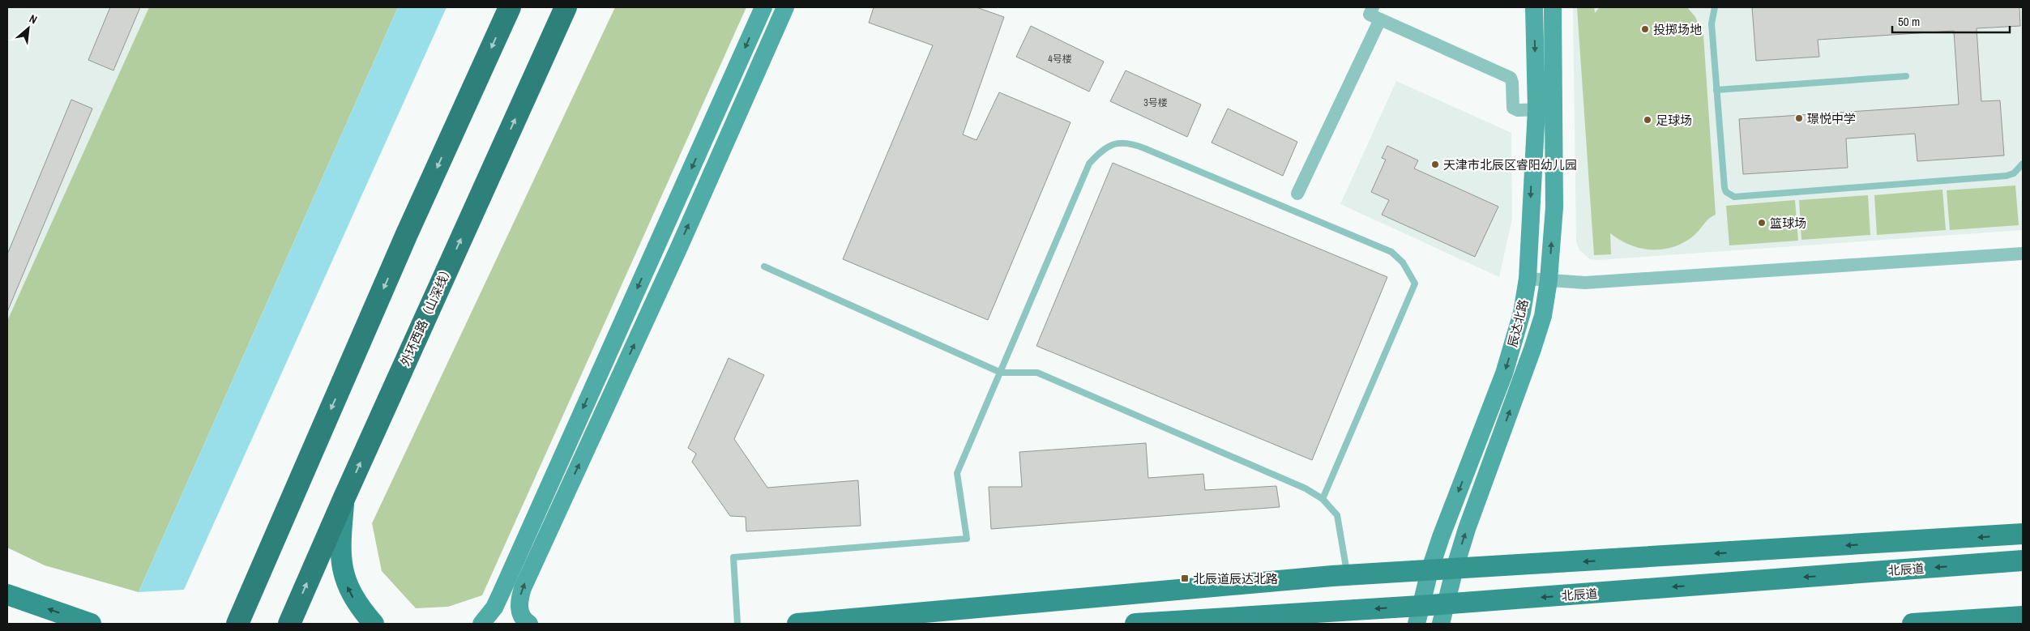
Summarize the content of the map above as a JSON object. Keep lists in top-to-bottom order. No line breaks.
{"streets":{"highway":["外环西路（山深线）"],"main road":["北辰道"],"street":["辰达北路"]},"crossings":[["辰达北路","北辰道"]],"places":{"other":["投掷场地","璟悦中学","足球场","天津市北辰区睿阳幼儿园","篮球场"],"transit":["北辰道辰达北路"]},"house_numbers":["4号楼","3号楼"],"scale_bar":"50 m","north":"top right"}
